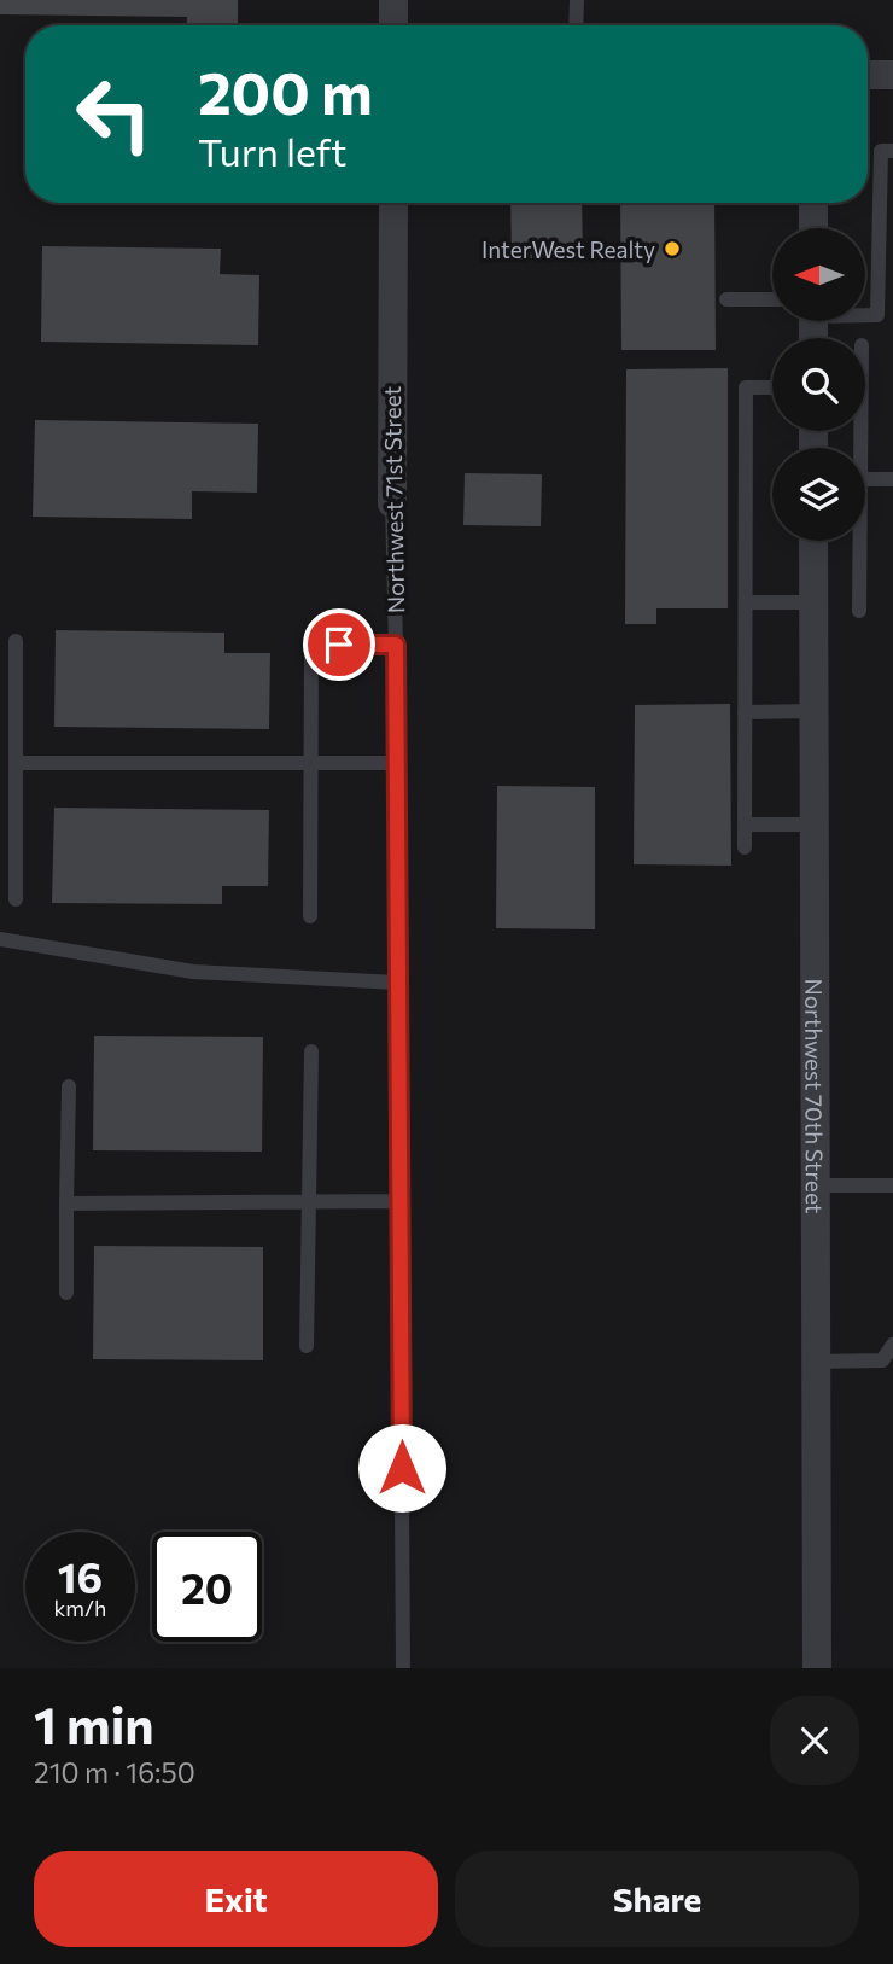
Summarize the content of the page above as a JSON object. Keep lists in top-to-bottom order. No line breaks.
{"streets":{"street":["Northwest 71st Street","Northwest 70th Street"]},"places":["InterWest Realty"],"north":"left","page":{"turn":["200 m","Turn left"],"speed":"16 km/h","limit":"20","heading":["1 min","210 m · 16:50"],"buttons":["Exit","Share"]}}
